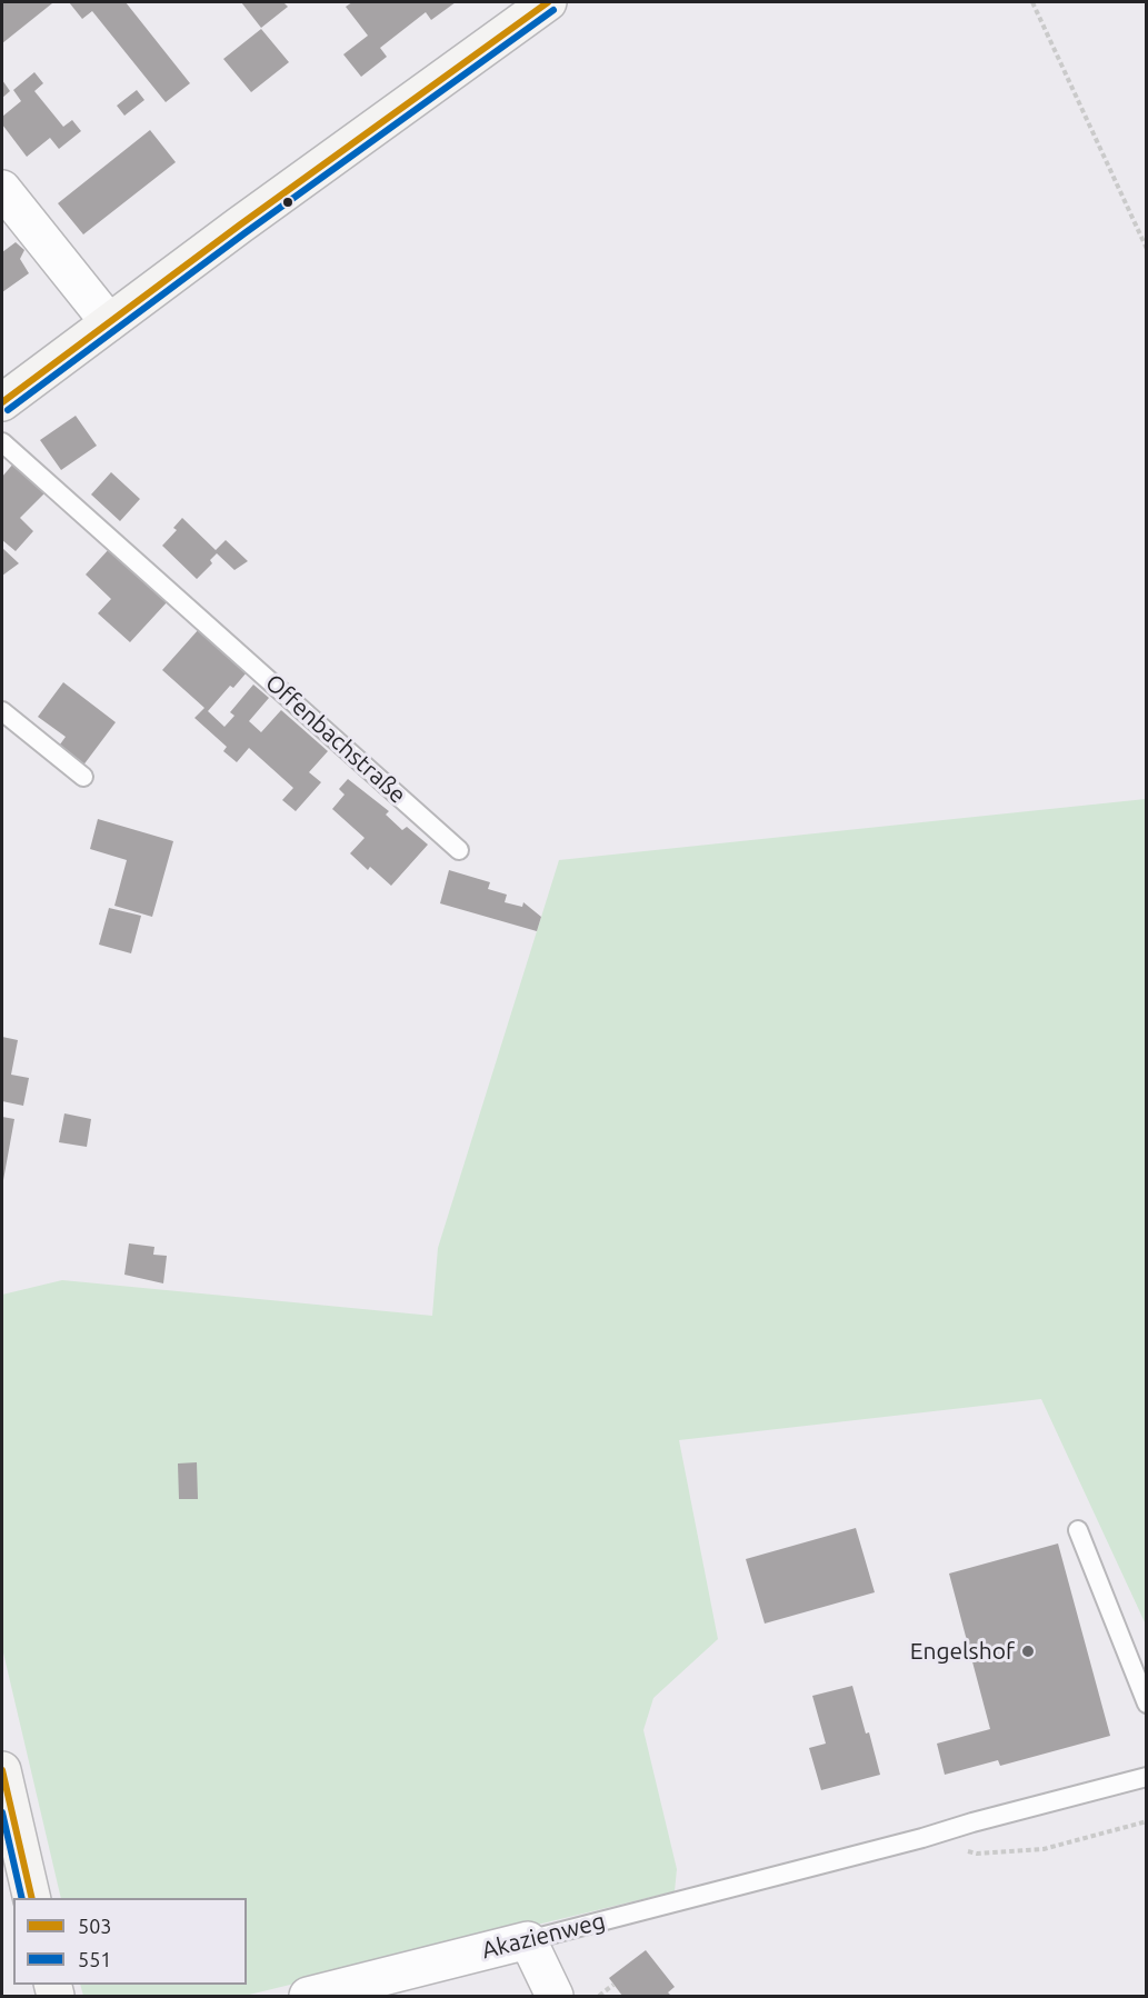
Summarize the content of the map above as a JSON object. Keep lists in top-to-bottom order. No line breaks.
{"streets":{"street":["Akazienweg"],"lane":["Offenbachstraße"]},"places":["Engelshof"],"lines":["transit line 503","transit line 551"],"legend":["503","551"]}
